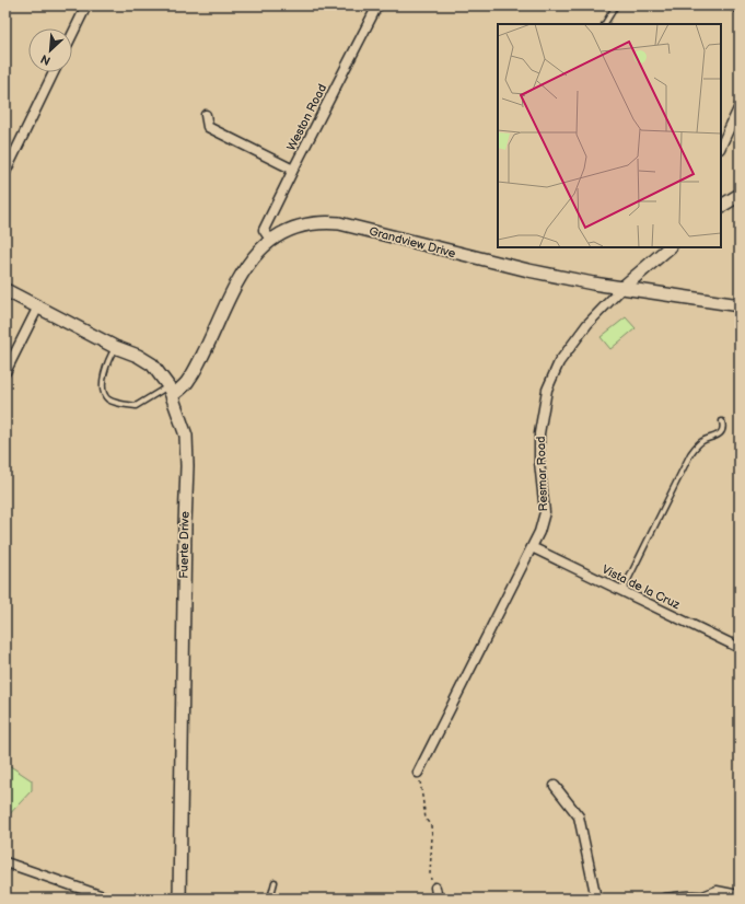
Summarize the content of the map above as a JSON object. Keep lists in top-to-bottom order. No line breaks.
{"streets":{"street":["Weston Road","Grandview Drive","Resmar Road","Fuerte Drive","Vista de la Cruz"]},"crossings":[["Weston Road","Grandview Drive"],["Grandview Drive","Resmar Road"],["Grandview Drive","Fuerte Drive"],["Resmar Road","Vista de la Cruz"]],"north":"bottom left"}
